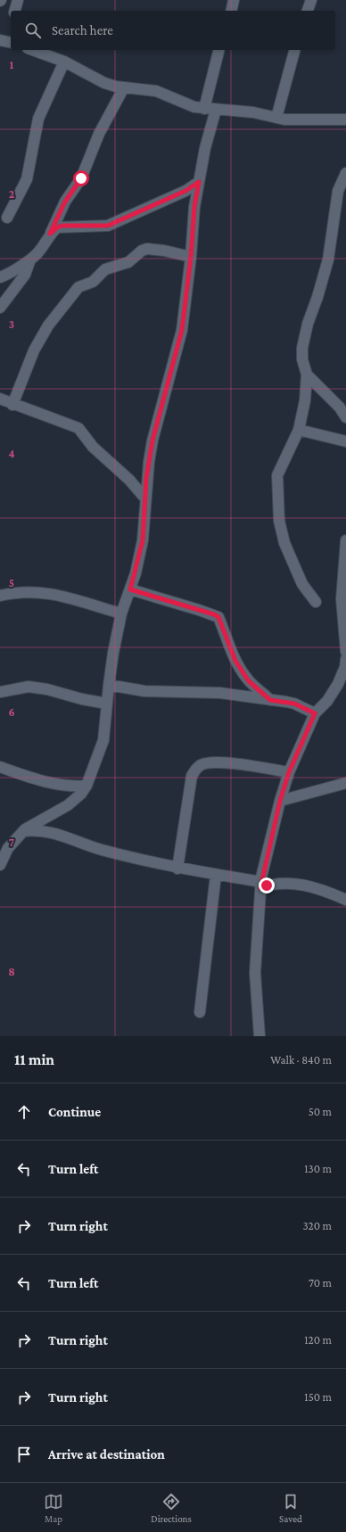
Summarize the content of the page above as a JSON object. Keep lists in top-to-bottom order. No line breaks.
{"page":{"search":"Search here","heading":["11 min","Walk · 840 m"],"list":[["Continue","50 m"],["Turn left","130 m"],["Turn right","320 m"],["Turn left","70 m"],["Turn right","120 m"],["Turn right","150 m"],"Arrive at destination"],"nav":["Map","Directions","Saved"]},"grid":{"rows":["1","2","3","4","5","6","7","8"]}}
